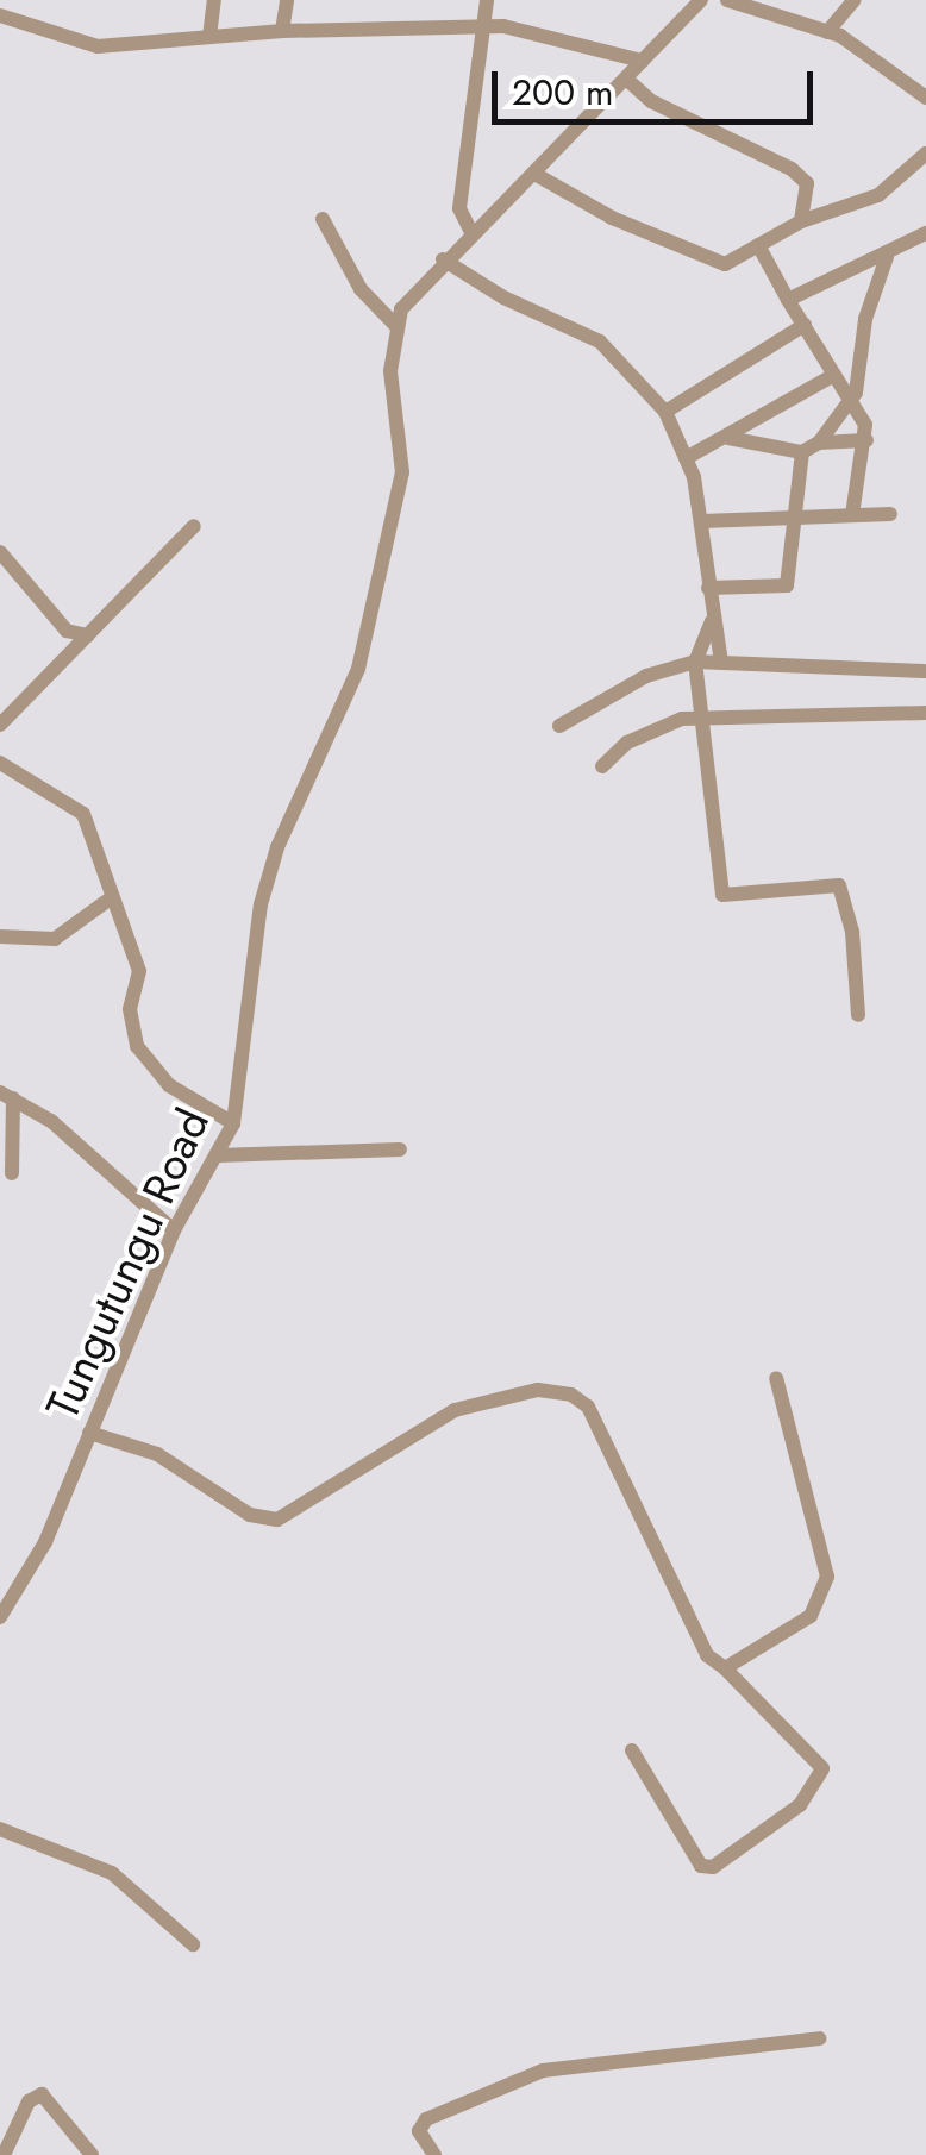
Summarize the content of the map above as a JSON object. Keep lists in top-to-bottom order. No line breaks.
{"streets":{"street":["Tungutungu Road"]},"scale_bar":"200 m"}
